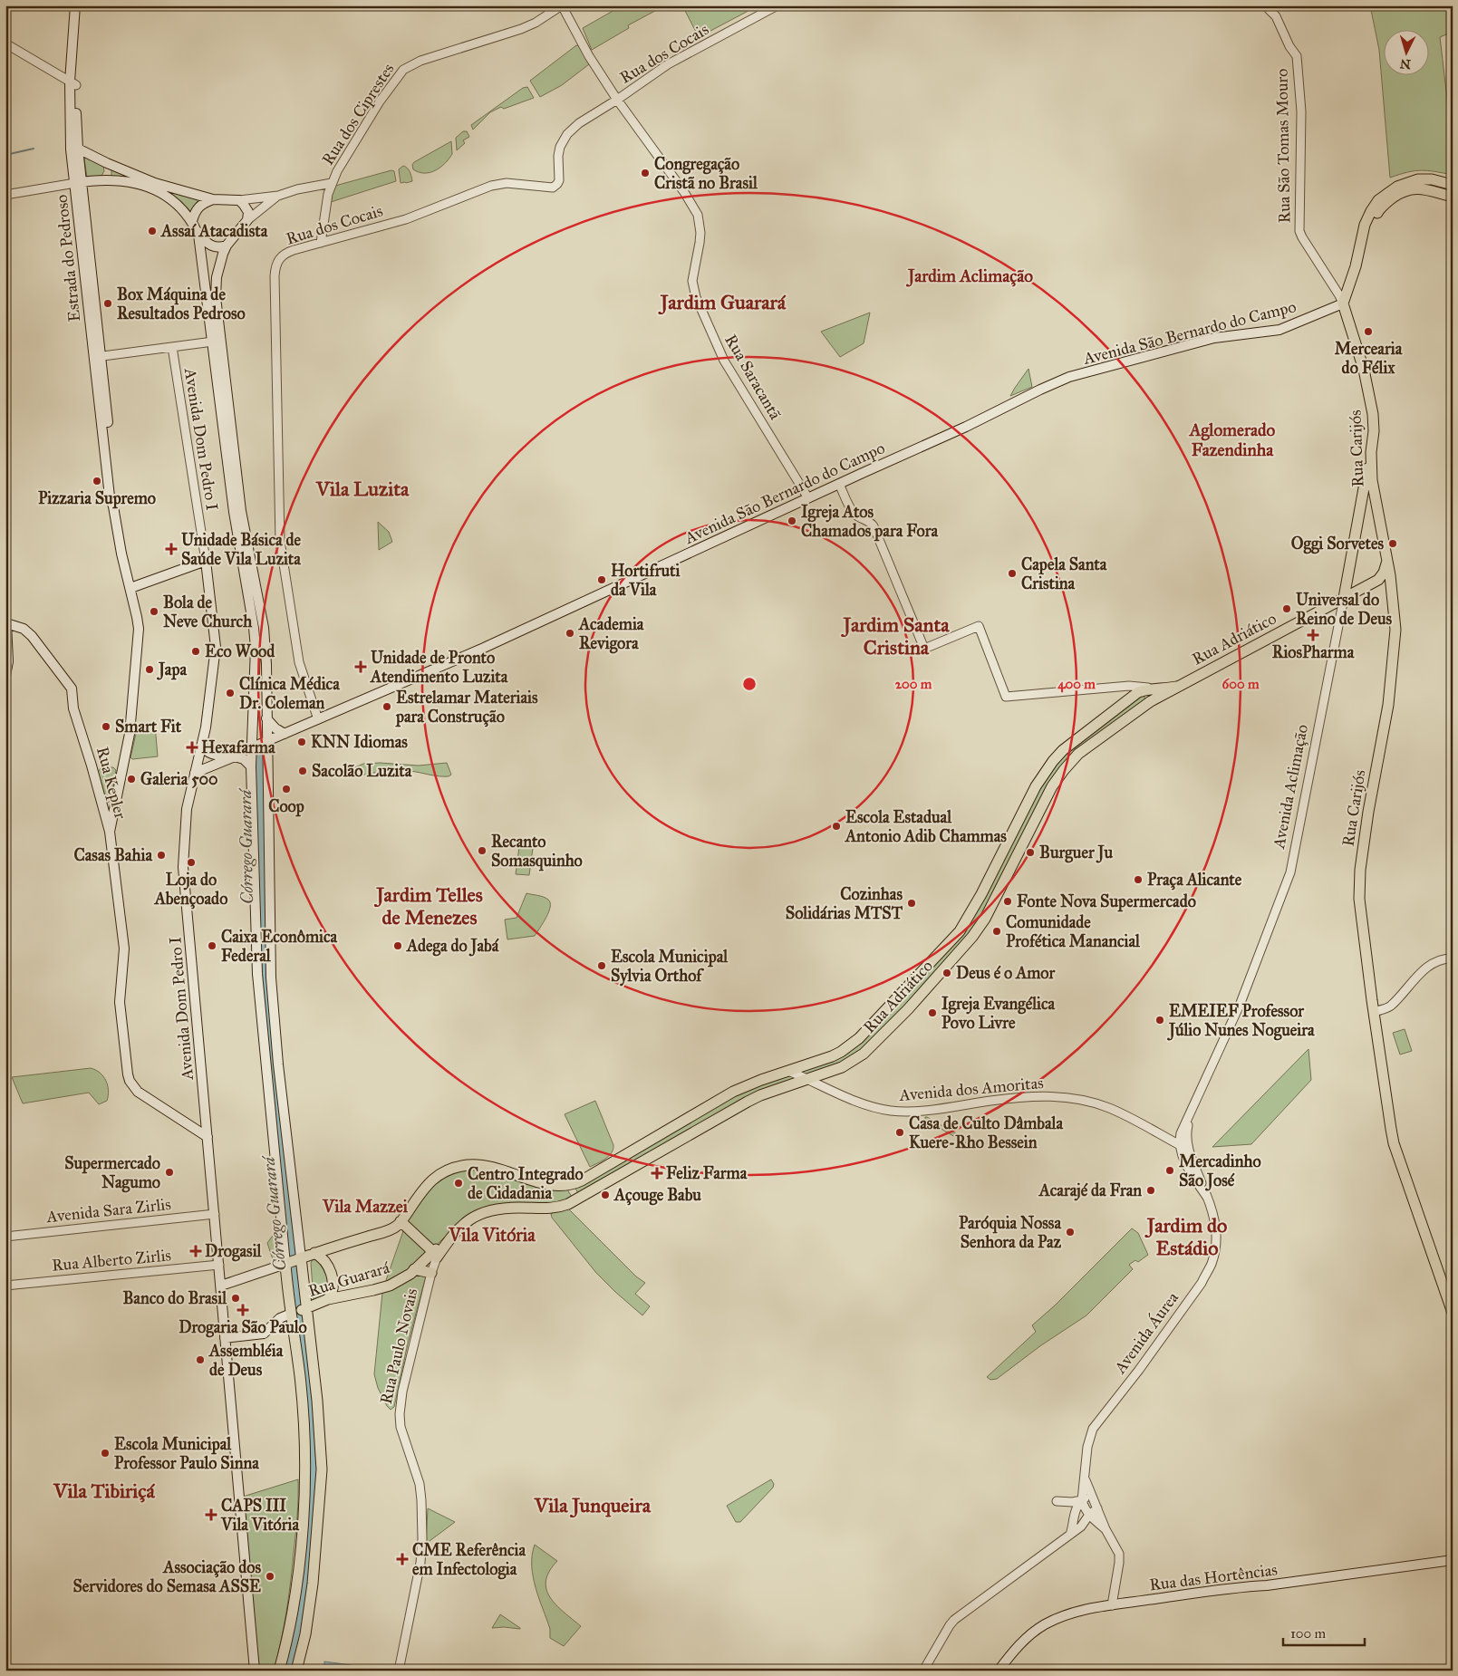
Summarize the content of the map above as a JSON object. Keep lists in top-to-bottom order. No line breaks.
{"streets":{"main road":["Estrada do Pedroso","Avenida São Bernardo do Campo","Avenida Dom Pedro I","Rua Carijós","Rua Adriático","Rua Kepler","Avenida Aclimação","Rua Guarará","Rua das Hortências"],"street":["Rua dos Cocais","Rua dos Ciprestes","Rua São Tomas Mouro","Rua Saracantã","Avenida dos Amoritas","Avenida Sara Zirlis","Rua Alberto Zirlis","Avenida Áurea","Rua Paulo Novais"]},"crossings":[["Rua dos Cocais","Rua dos Ciprestes"],["Rua dos Cocais","Avenida São Bernardo do Campo"],["Rua dos Cocais","Rua Saracantã"],["Rua dos Ciprestes","Rua Saracantã"],["Rua São Tomas Mouro","Avenida São Bernardo do Campo"],["Rua São Tomas Mouro","Rua Carijós"],["Estrada do Pedroso","Rua Kepler"],["Avenida São Bernardo do Campo","Rua Saracantã"],["Avenida São Bernardo do Campo","Avenida Dom Pedro I"],["Avenida São Bernardo do Campo","Rua Carijós"],["Avenida Dom Pedro I","Avenida Sara Zirlis"],["Avenida Dom Pedro I","Rua Alberto Zirlis"],["Rua Carijós","Avenida Aclimação"],["Rua Adriático","Avenida Aclimação"],["Rua Adriático","Avenida dos Amoritas"],["Rua Adriático","Rua Guarará"],["Avenida Aclimação","Avenida dos Amoritas"],["Avenida Aclimação","Avenida Áurea"],["Avenida dos Amoritas","Avenida Áurea"],["Rua Guarará","Rua Paulo Novais"]],"districts":["Jardim Aclimação","Jardim Guarará","Aglomerado Fazendinha","Vila Luzita","Jardim Santa Cristina","Jardim Telles de Menezes","Vila Mazzei","Jardim do Estádio","Vila Vitória","Vila Tibiriçá","Vila Junqueira"],"water":["Córrego Guarará"],"places":{"other":["Congregação Cristã no Brasil","Assaí Atacadista","Box Máquina de Resultados Pedroso","Mercearia do Félix","Pizzaria Supremo","Igreja Atos Chamados para Fora","Oggi Sorvetes","Capela Santa Cristina","Hortifruti da Vila","Universal do Reino de Deus","Bola de Neve Church","Academia Revigora","Eco Wood","Japa","Clínica Médica Dr. Coleman","Estrelamar Materiais para Construção","Smart Fit","KNN Idiomas","Sacolão Luzita","Galeria 500","Coop","Escola Estadual Antonio Adib Chammas","Recanto Somasquinho","Burguer Ju","Casas Bahia","Loja do Abençoado","Praça Alicante","Fonte Nova Supermercado","Cozinhas Solidárias MTST","Comunidade Profética Manancial","Caixa Econômica Federal","Adega do Jabá","Escola Municipal Sylvia Orthof","Deus é o Amor","Igreja Evangélica Povo Livre","EMEIEF Professor Júlio Nunes Nogueira","Casa de Culto Dâmbala Kuere-Rho Bessein","Mercadinho São José","Supermercado Nagumo","Centro Integrado de Cidadania","Acarajé da Fran","Açouge Babu","Paróquia Nossa Senhora da Paz","Banco do Brasil","Assembléia de Deus","Escola Municipal Professor Paulo Sinna","Associação dos Servidores do Semasa ASSE"],"health":["Unidade Básica de Saúde Vila Luzita","RiosPharma","Unidade de Pronto Atendimento Luzita","Hexafarma","Feliz Farma","Drogasil","Drogaria São Paulo","CAPS III Vila Vitória","CME Referência em Infectologia"]},"scale_bar":"100 m","north":"bottom","rings":["200 m","400 m","600 m"]}
